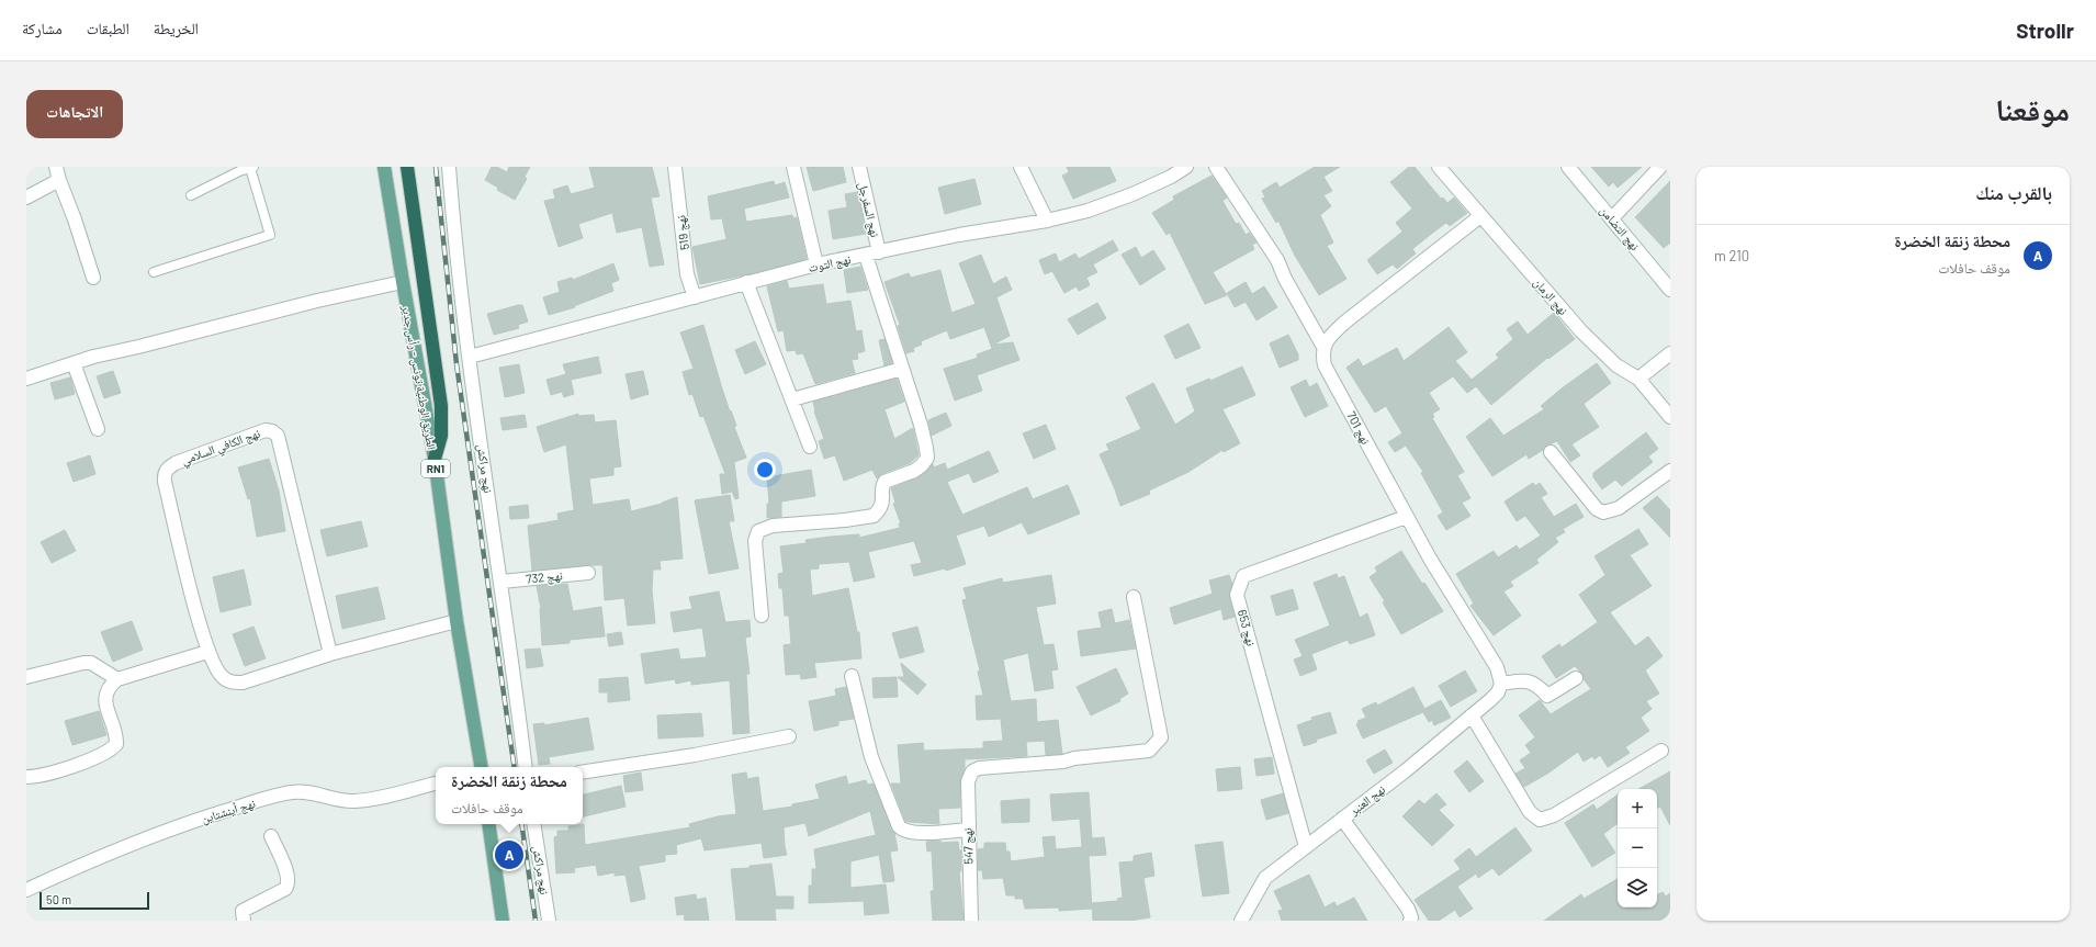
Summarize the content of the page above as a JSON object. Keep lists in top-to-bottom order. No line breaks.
{"streets":{"main road":["الطريق الوطنية تونس - رأس جدير","RN1"],"street":["نهج السفرجل","نهج التضامن","نهج 519","نهج التوت","نهج الرمان","نهج 701","نهج الكافي السلامي","نهج مراكش","نهج 732","نهج 653","نهج العنبر","نهج أينشتاين","نهج 547"]},"crossings":[["نهج السفرجل","نهج التوت"],["نهج 519","نهج التوت"],["نهج التوت","نهج مراكش"],["الطريق الوطنية تونس - رأس جدير","نهج الكافي السلامي"],["نهج 701","نهج 653"],["نهج 701","نهج العنبر"],["نهج مراكش","نهج 732"],["نهج 653","نهج العنبر"]],"scale_bar":"50 m","page":{"header":"Strollr","nav":["الخريطة","الطبقات","مشاركة"],"title":"موقعنا","buttons":"الاتجاهات","heading":"بالقرب منك","list":[{"mark":"A","name":"محطة زنقة الخضرة","note":"موقف حافلات","value":"210 m"}],"popup":["محطة زنقة الخضرة","موقف حافلات"],"map_buttons":["+","−"],"pins":"A","scale":"50 m"}}
